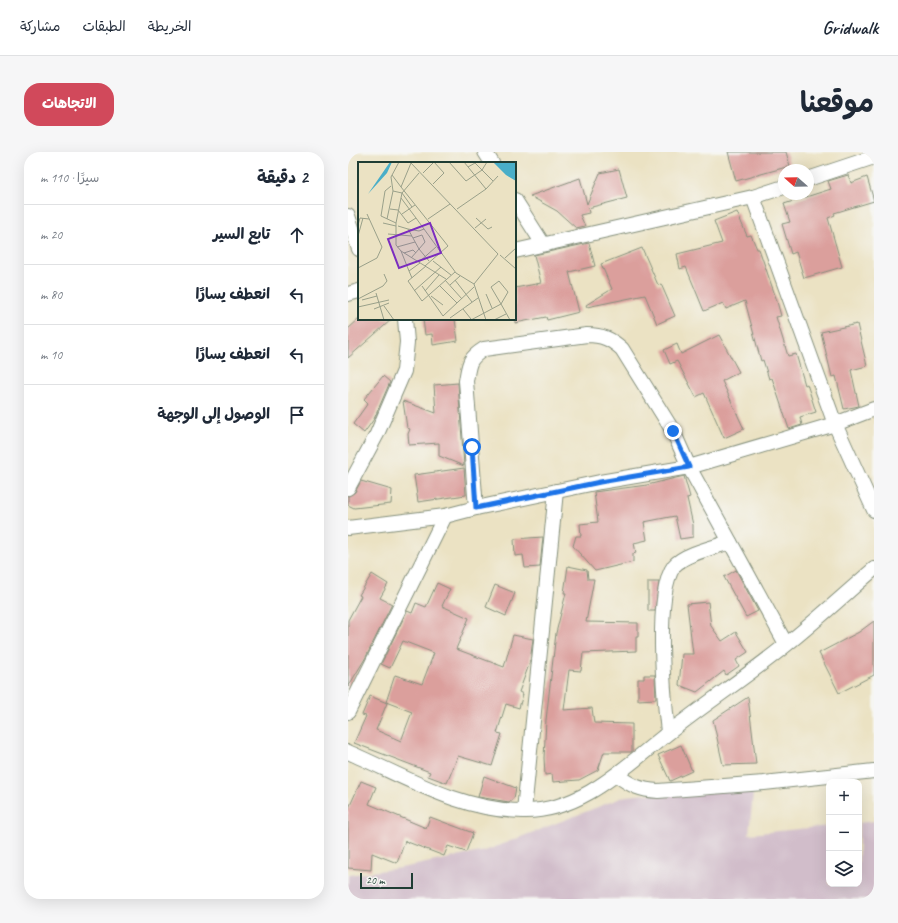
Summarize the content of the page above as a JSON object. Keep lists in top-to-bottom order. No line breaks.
{"scale_bar":"20 m","north":"left","page":{"header":"Gridwalk","nav":["الخريطة","الطبقات","مشاركة"],"title":"موقعنا","buttons":"الاتجاهات","heading":["2 دقيقة","سيرًا · 110 m"],"list":[["تابع السير","20 m"],["انعطف يسارًا","80 m"],["انعطف يسارًا","10 m"],"الوصول إلى الوجهة"],"map_buttons":["+","−"],"scale":"20 m"}}
